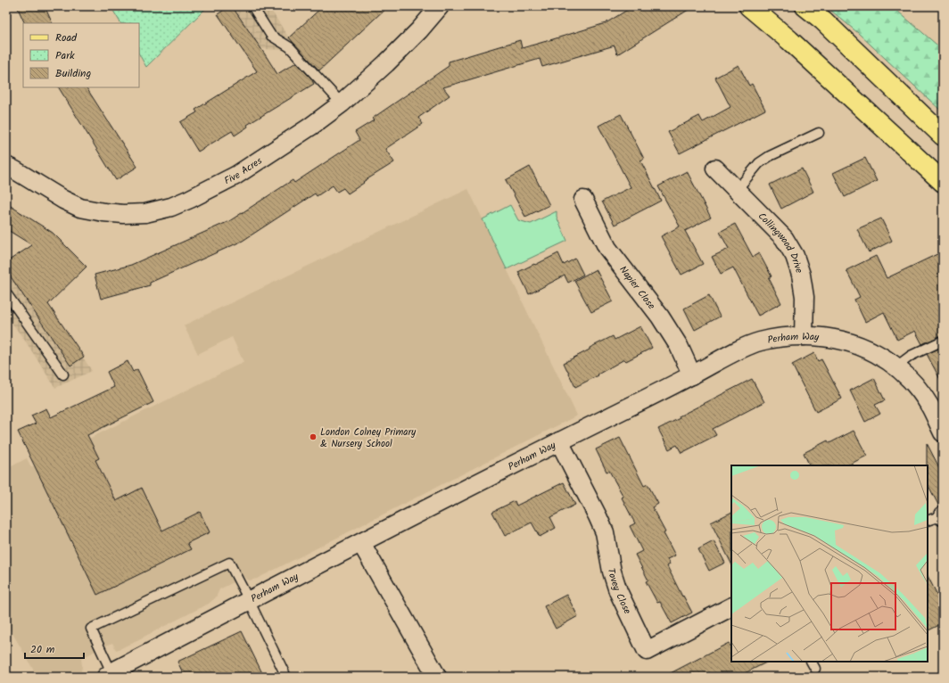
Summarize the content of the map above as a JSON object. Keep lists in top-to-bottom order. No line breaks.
{"streets":{"street":["Five Acres","Collingwood Drive","Napier Close","Perham Way","Tovey Close"]},"crossings":[["Collingwood Drive","Perham Way"],["Napier Close","Perham Way"],["Perham Way","Tovey Close"]],"places":["London Colney Primary & Nursery School"],"legend":["Road","Park","Building"],"scale_bar":"20 m"}
